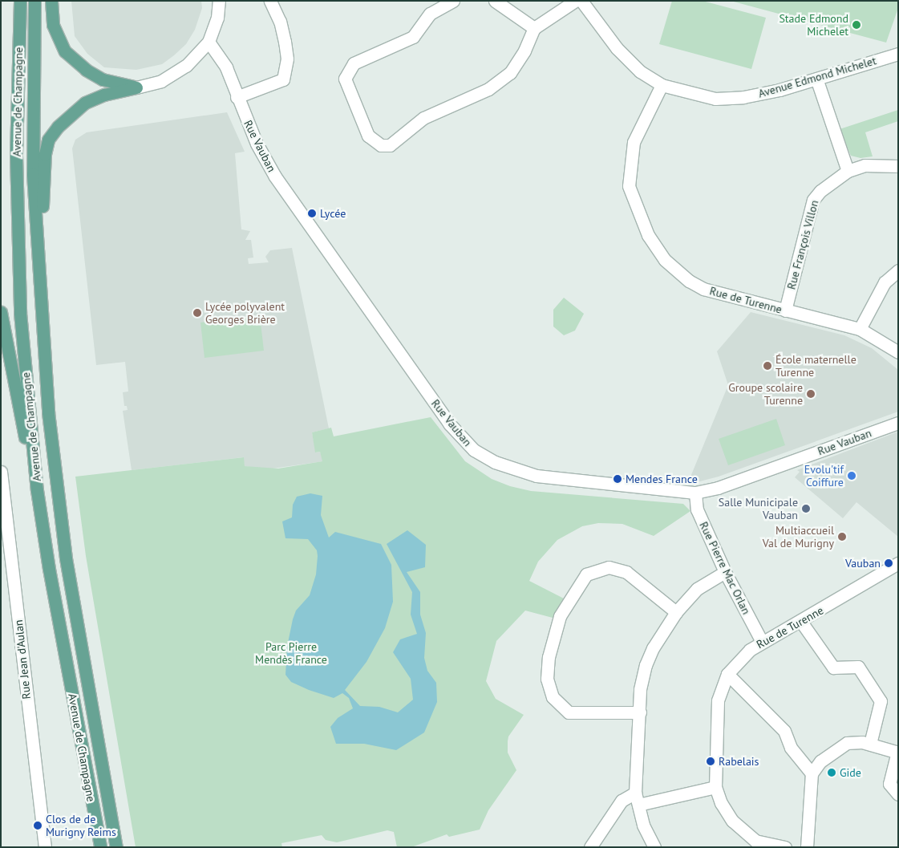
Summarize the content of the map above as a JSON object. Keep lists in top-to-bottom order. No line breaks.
{"streets":{"main road":["Avenue de Champagne"],"street":["Avenue Edmond Michelet","Rue Vauban","Rue François Villon","Rue de Turenne","Rue Pierre Mac Orlan","Rue Jean d'Aulan"]},"crossings":[["Avenue Edmond Michelet","Rue de Turenne"],["Rue Vauban","Rue Pierre Mac Orlan"],["Rue François Villon","Rue de Turenne"],["Rue de Turenne","Rue Pierre Mac Orlan"]],"parks":["Parc Pierre Mendès France"],"places":["Stade Edmond Michelet","Lycée","Lycée polyvalent Georges Brière","École maternelle Turenne","Groupe scolaire Turenne","Evolu'tif Coiffure","Mendes France","Salle Municipale Vauban","Multiaccueil Val de Murigny","Vauban","Rabelais","Gide","Clos de de Murigny Reims"]}
